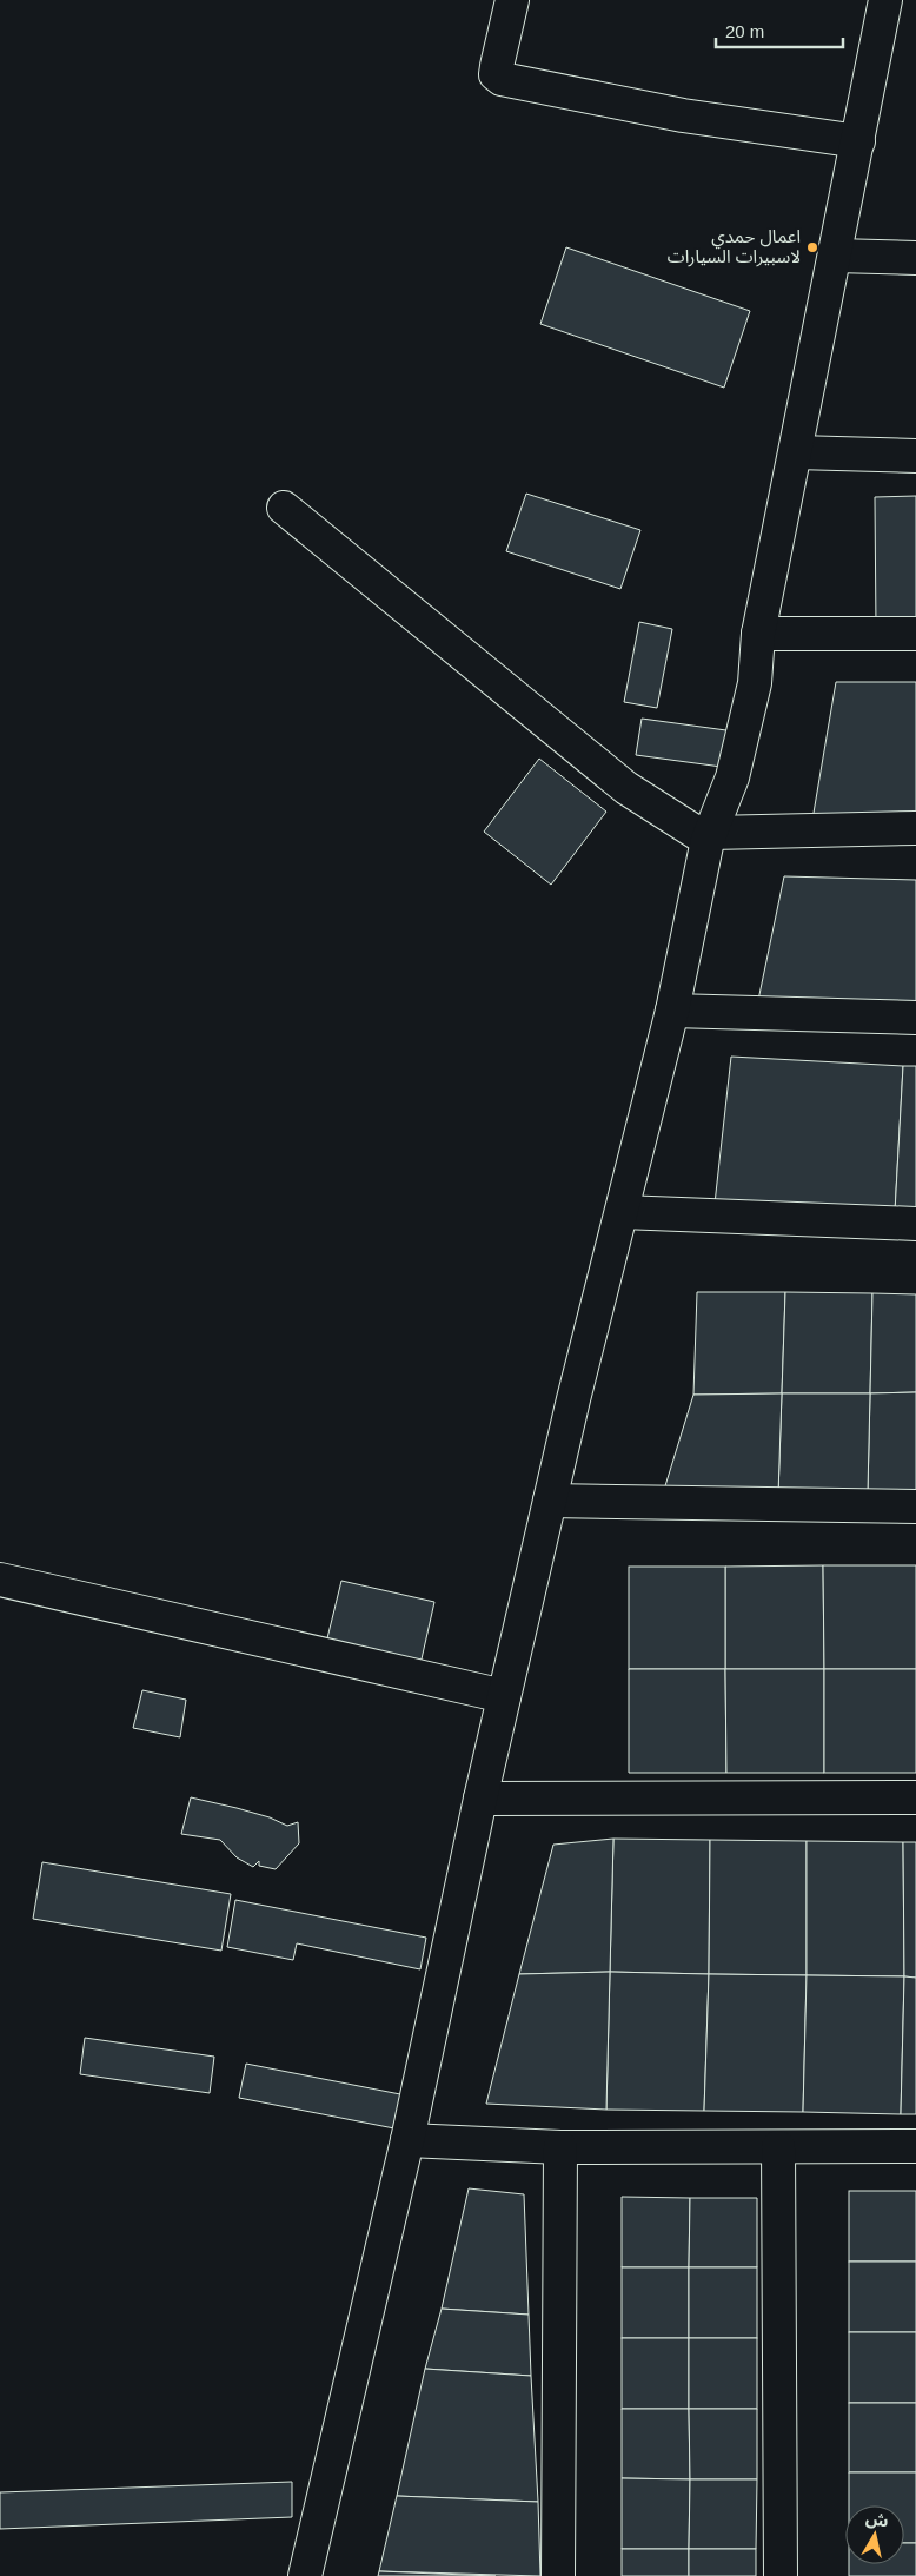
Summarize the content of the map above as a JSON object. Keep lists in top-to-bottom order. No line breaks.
{"places":["اعمال حمدي لاسبيرات السيارات"],"scale_bar":"20 m","north":"top"}
